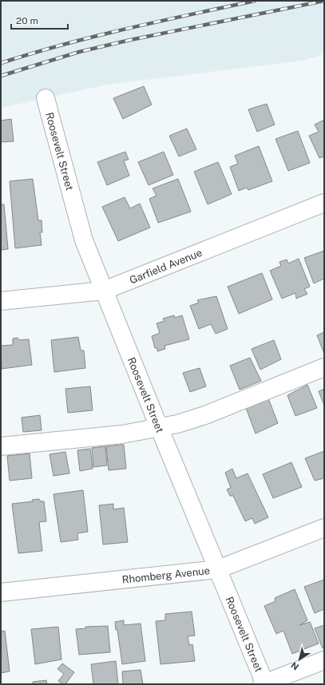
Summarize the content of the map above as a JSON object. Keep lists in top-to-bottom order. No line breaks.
{"streets":{"street":["Roosevelt Street","Garfield Avenue","Rhomberg Avenue"]},"crossings":[["Roosevelt Street","Garfield Avenue"],["Roosevelt Street","Rhomberg Avenue"]],"scale_bar":"20 m","north":"bottom left"}
